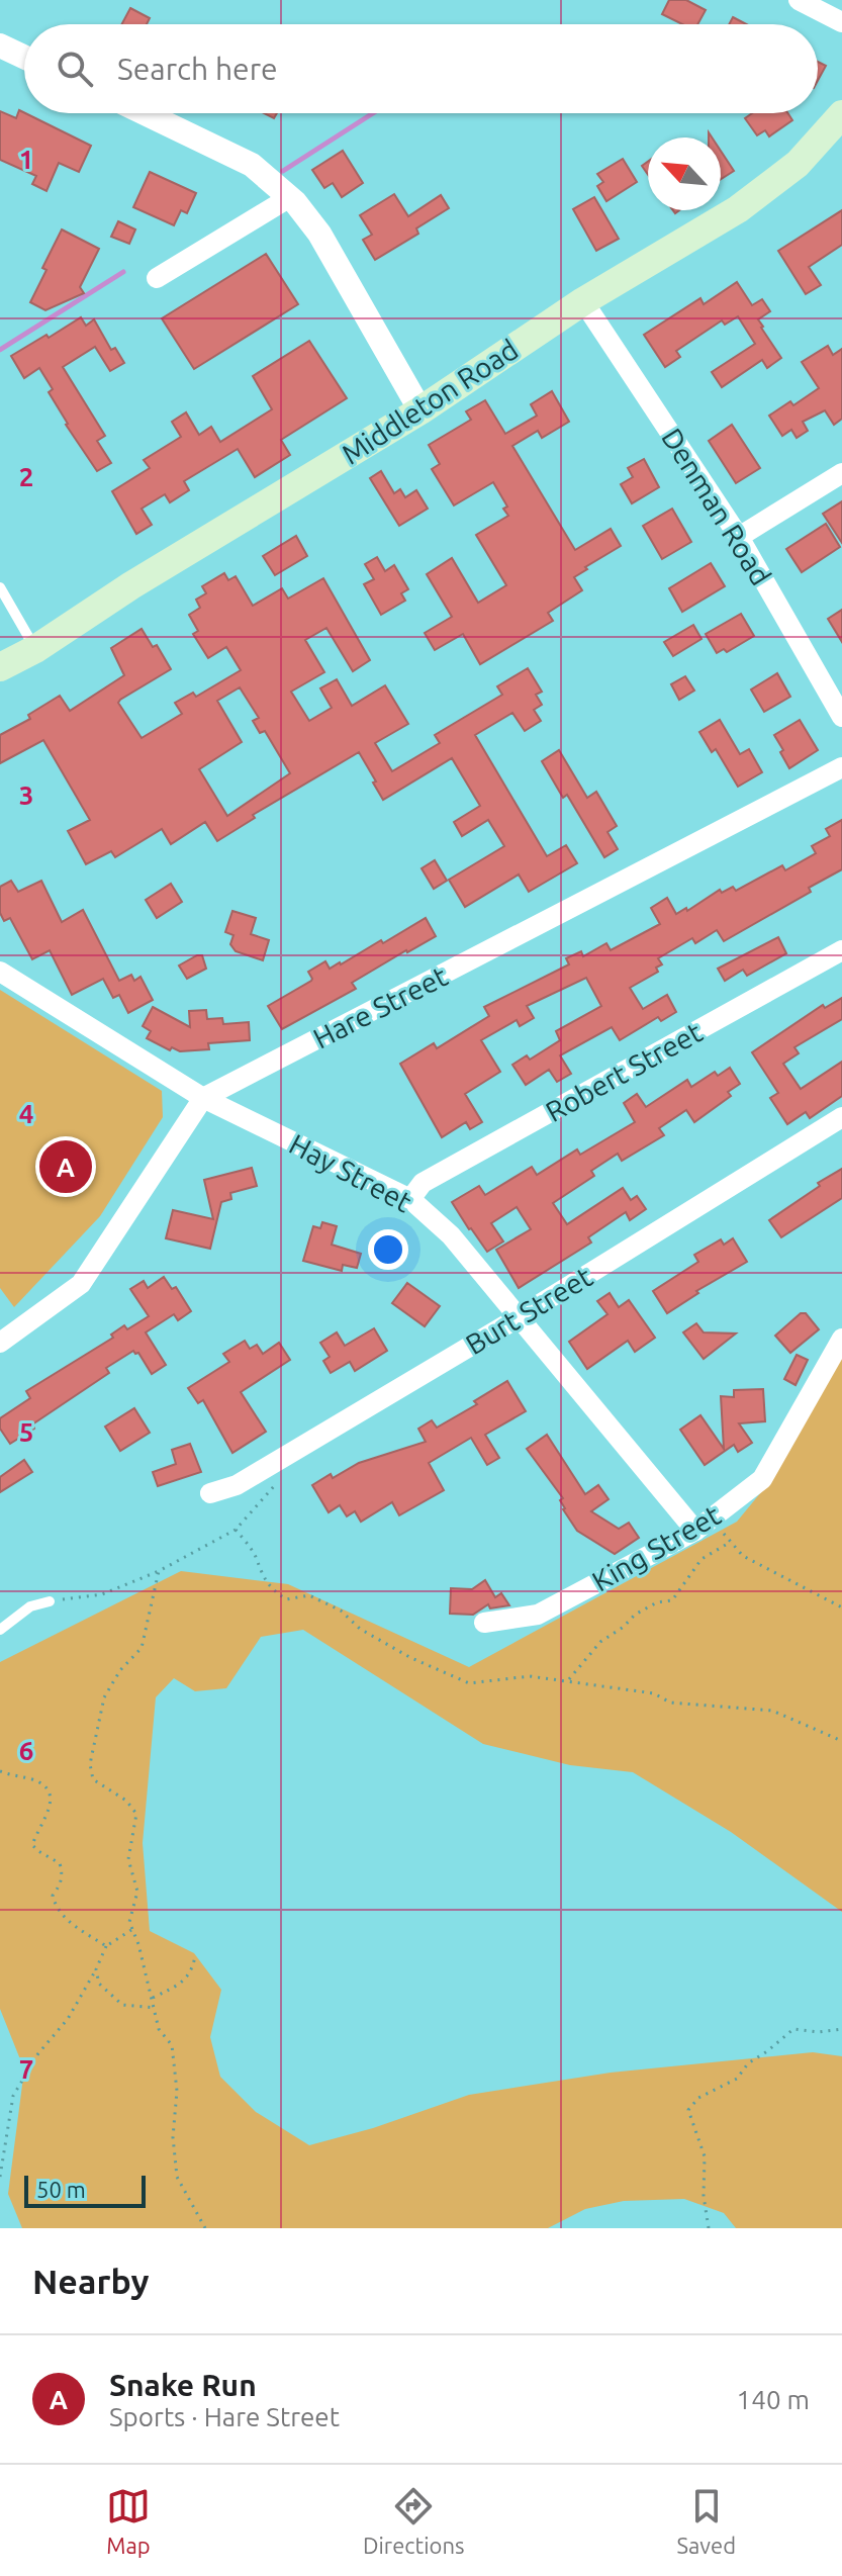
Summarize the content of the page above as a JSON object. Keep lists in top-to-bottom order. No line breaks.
{"streets":{"main road":["Middleton Road"],"street":["Denman Road","Hare Street","Robert Street","Hay Street","Burt Street","King Street"]},"crossings":[["Middleton Road","Denman Road"],["Hare Street","Hay Street"],["Robert Street","Hay Street"],["Hay Street","Burt Street"],["Hay Street","King Street"]],"scale_bar":"50 m","north":"top left","page":{"search":"Search here","pins":"A","scale":"50 m","heading":"Nearby","list":[{"mark":"A","name":"Snake Run","note":"Sports · Hare Street","value":"140 m"}],"nav":["Map","Directions","Saved"]},"grid":{"rows":["1","2","3","4","5","6","7"]}}
